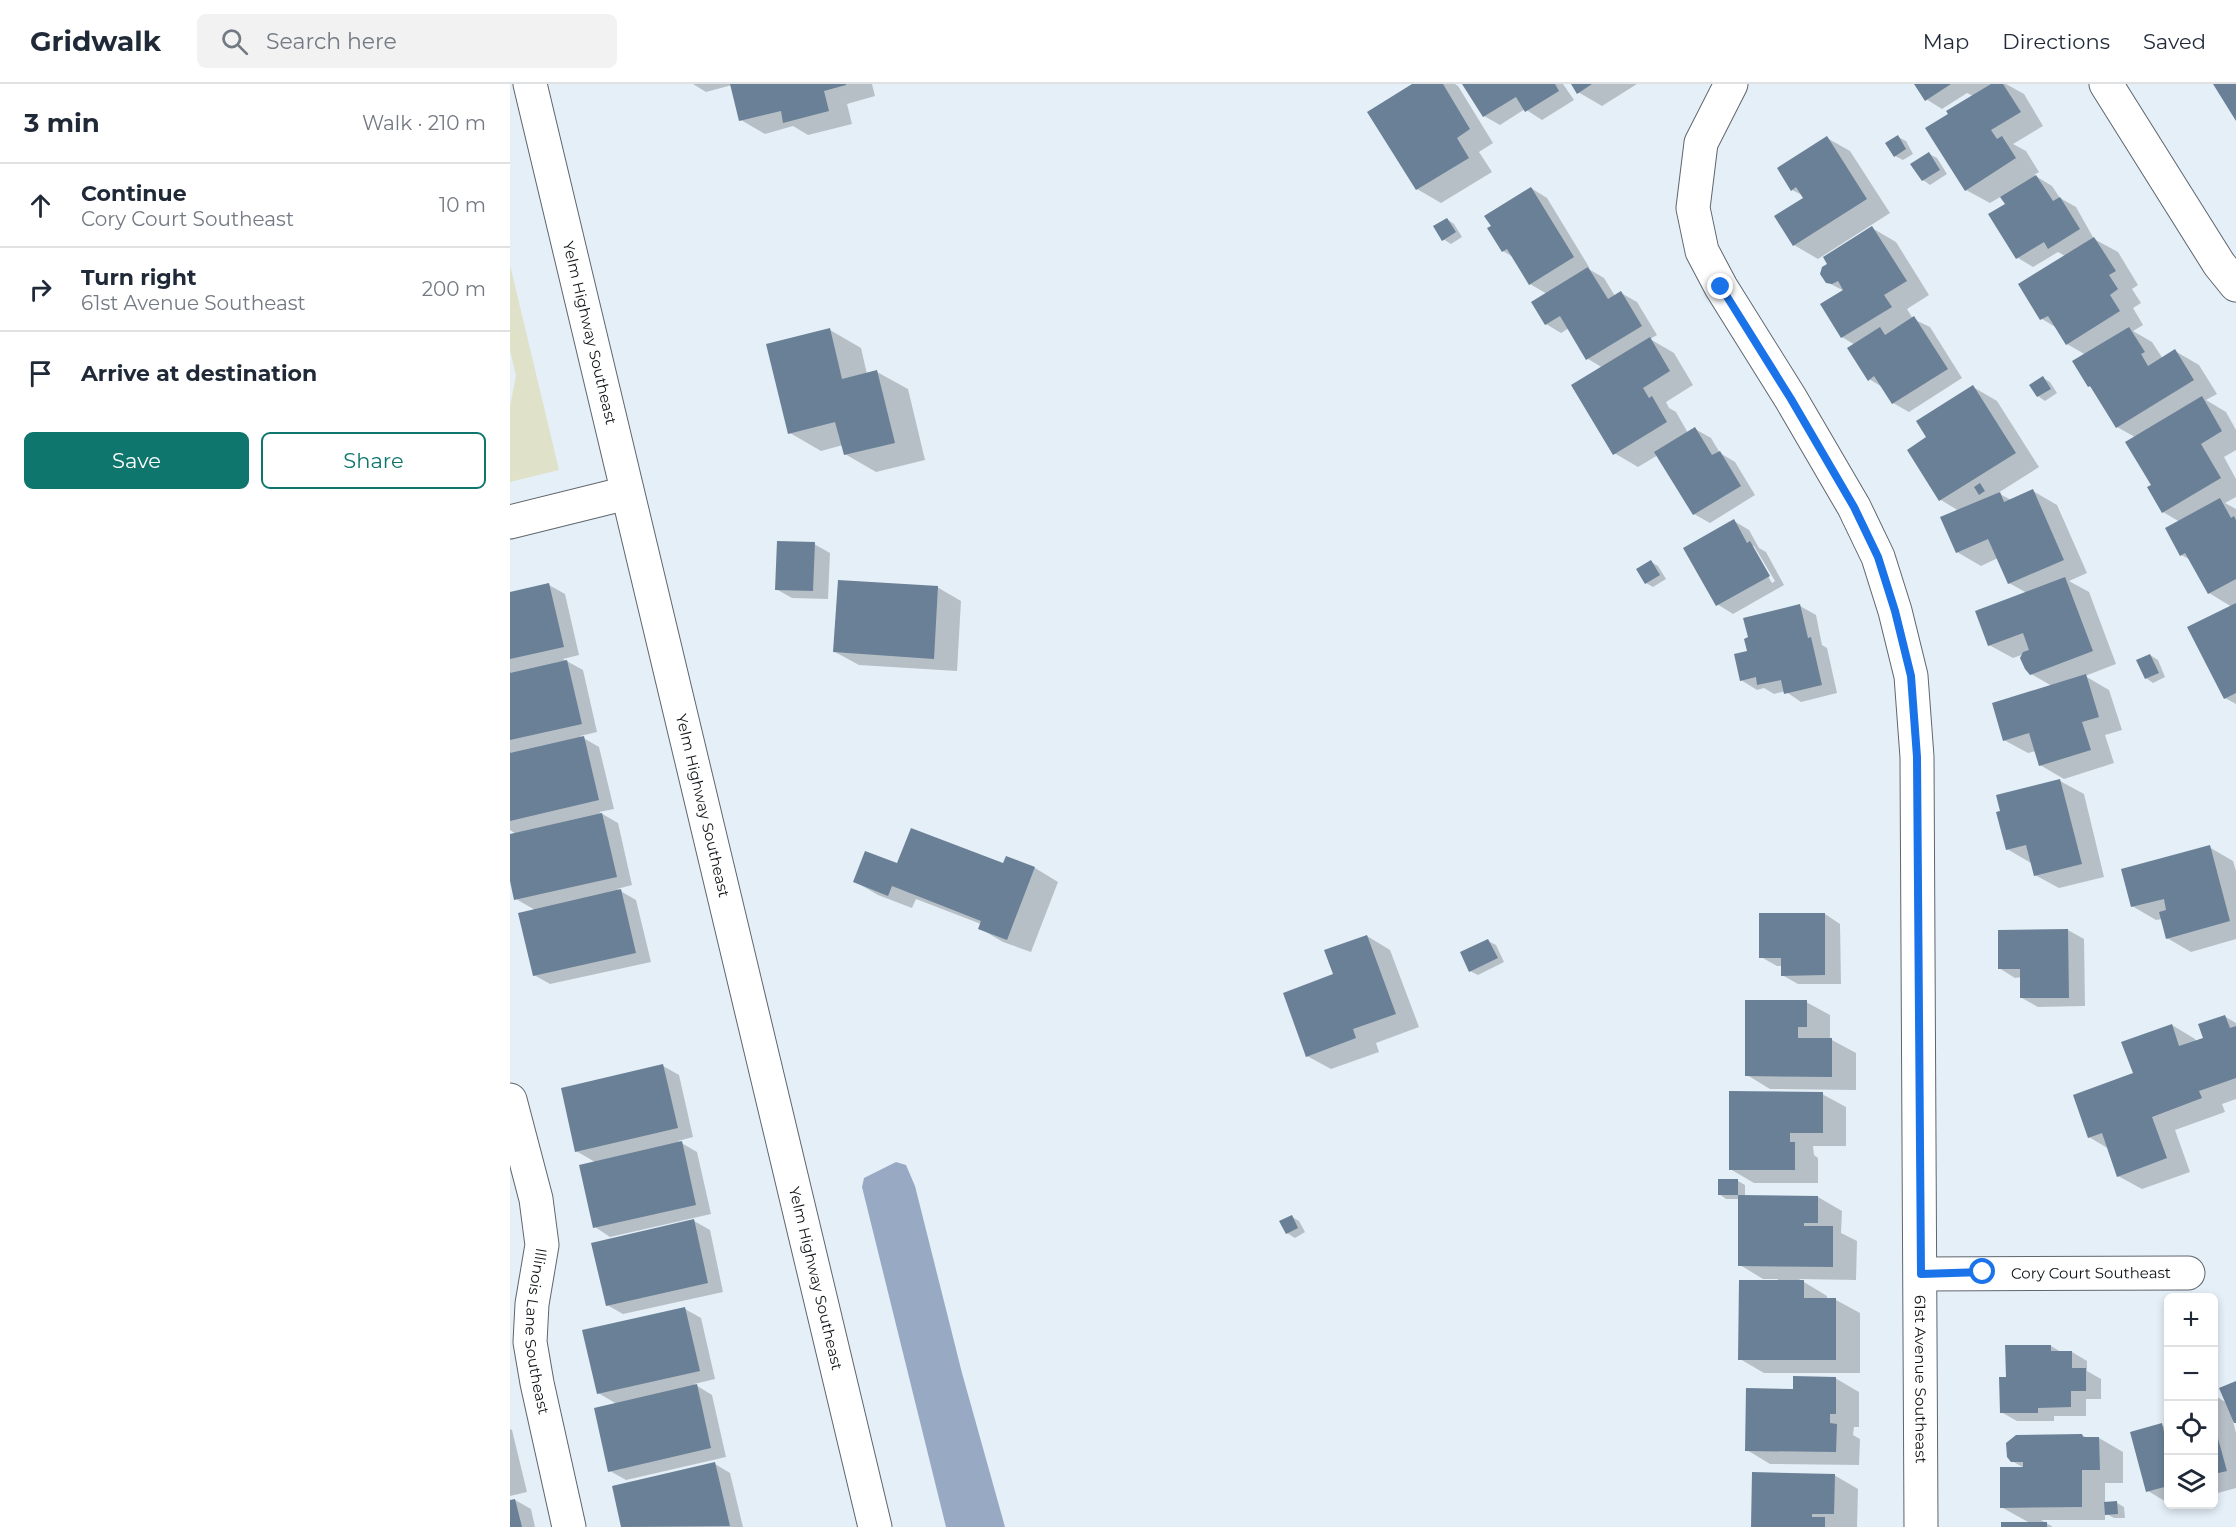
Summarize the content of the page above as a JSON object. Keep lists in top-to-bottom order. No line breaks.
{"streets":{"street":["Yelm Highway Southeast","Cory Court Southeast","Illinois Lane Southeast","61st Avenue Southeast"]},"crossings":[["Cory Court Southeast","61st Avenue Southeast"]],"page":{"header":"Gridwalk","search":"Search here","nav":["Map","Directions","Saved"],"heading":["3 min","Walk · 210 m"],"list":[["Continue","Cory Court Southeast","10 m"],["Turn right","61st Avenue Southeast","200 m"],"Arrive at destination"],"buttons":["Save","Share"],"map_buttons":["+","−"]}}
